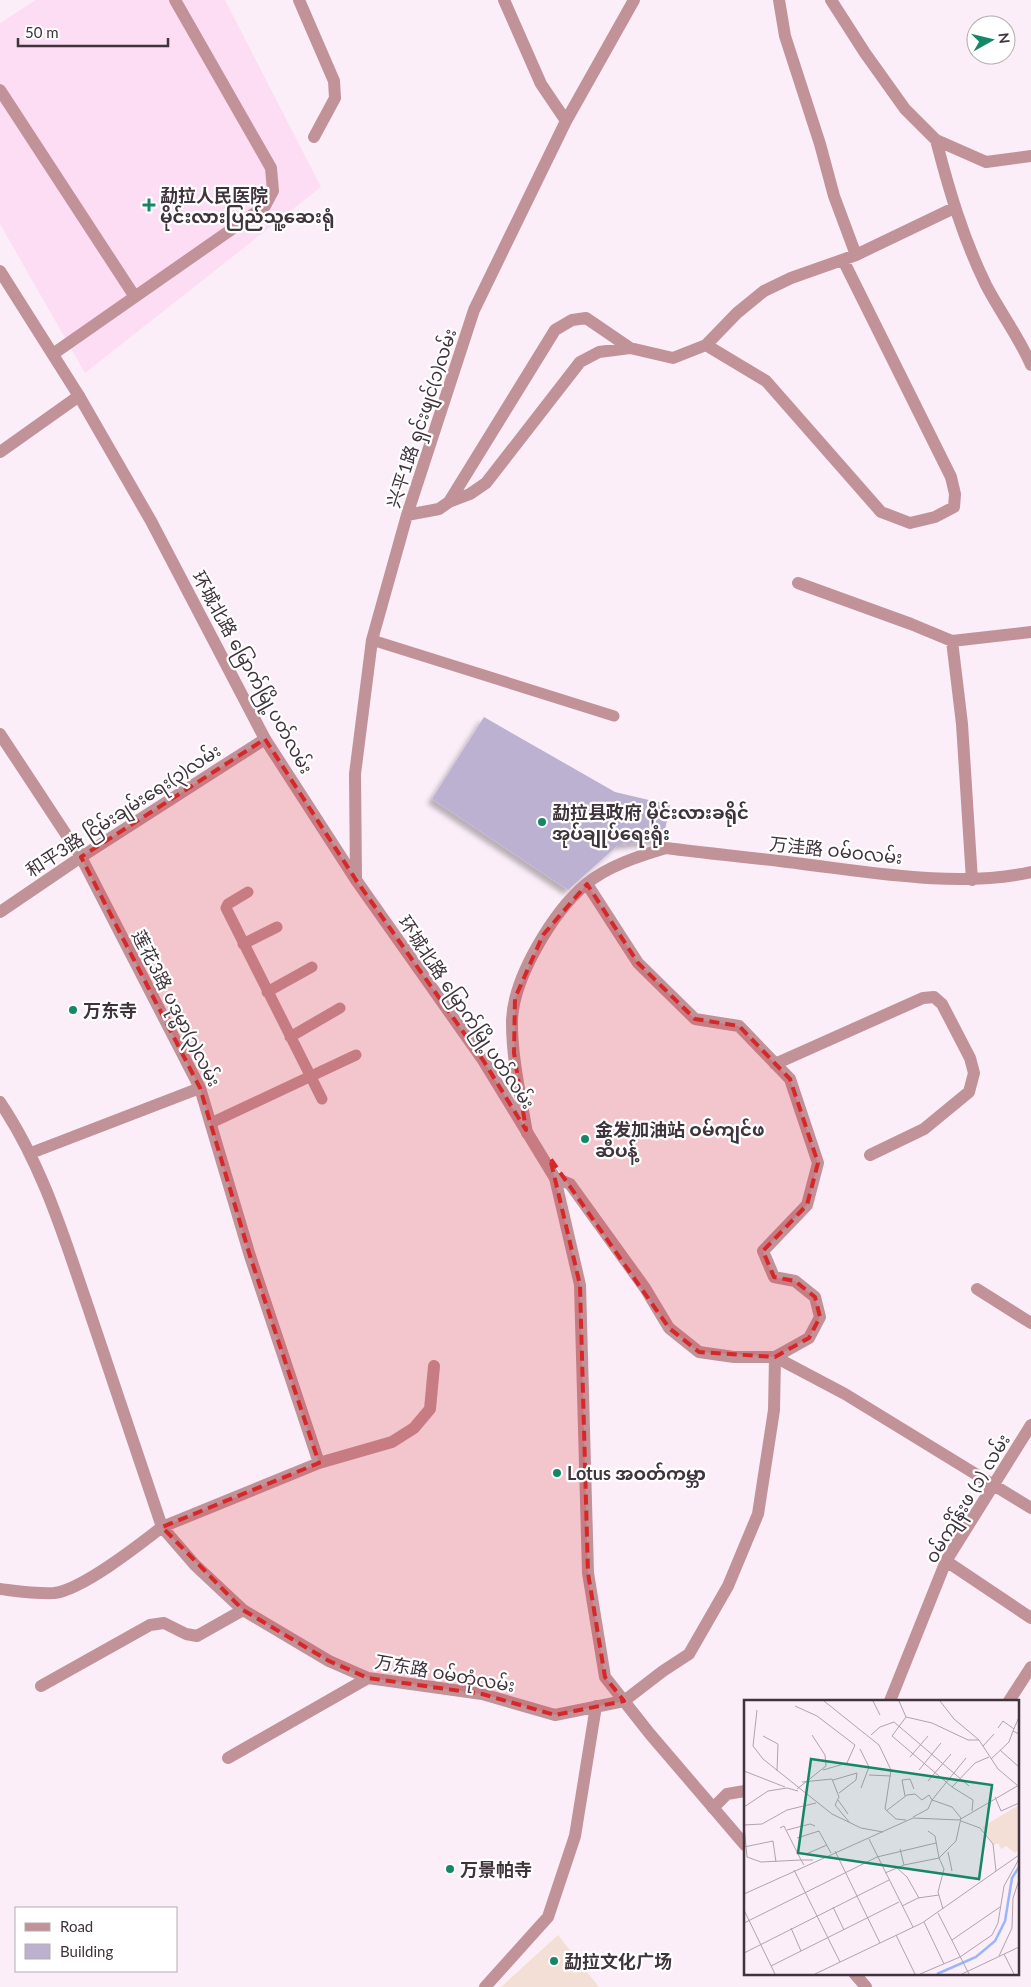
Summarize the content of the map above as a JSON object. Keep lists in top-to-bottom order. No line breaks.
{"streets":{"street":["兴平1路 ရှင်းဖျင်(၁)လမ်း","环城北路 မြောက်မြို့ပတ်လမ်း","和平3路 ငြိမ်းချမ်းရေး(၃)လမ်း","万洼路 ဝမ်ဝလမ်း","莲花3路 ပဒုမ္မာ(၃)လမ်း","ဝမ်ကျိန်းဖ (၁) လမ်း","万东路 ဝမ်တုံလမ်း"]},"crossings":[["兴平1路 ရှင်းဖျင်(၁)လမ်း","环城北路 မြောက်မြို့ပတ်လမ်း"],["环城北路 မြောက်မြို့ပတ်လမ်း","和平3路 ငြိမ်းချမ်းရေး(၃)လမ်း"],["环城北路 မြောက်မြို့ပတ်လမ်း","万洼路 ဝမ်ဝလမ်း"],["环城北路 မြောက်မြို့ပတ်လမ်း","万东路 ဝမ်တုံလမ်း"],["和平3路 ငြိမ်းချမ်းရေး(၃)လမ်း","莲花3路 ပဒုမ္မာ(၃)လမ်း"]],"places":{"health":["勐拉人民医院 မိုင်းလားပြည်သူ့ဆေးရုံ"],"other":["勐拉县政府 မိုင်းလားခရိုင် အုပ်ချုပ်ရေးရုံး","万东寺","金发加油站 ဝမ်ကျင်ဖ ဆီပန့်","Lotus အဝတ်ကမ္ဘာ","万景帕寺","勐拉文化广场"]},"legend":["Road","Building"],"scale_bar":"50 m","north":"right"}
